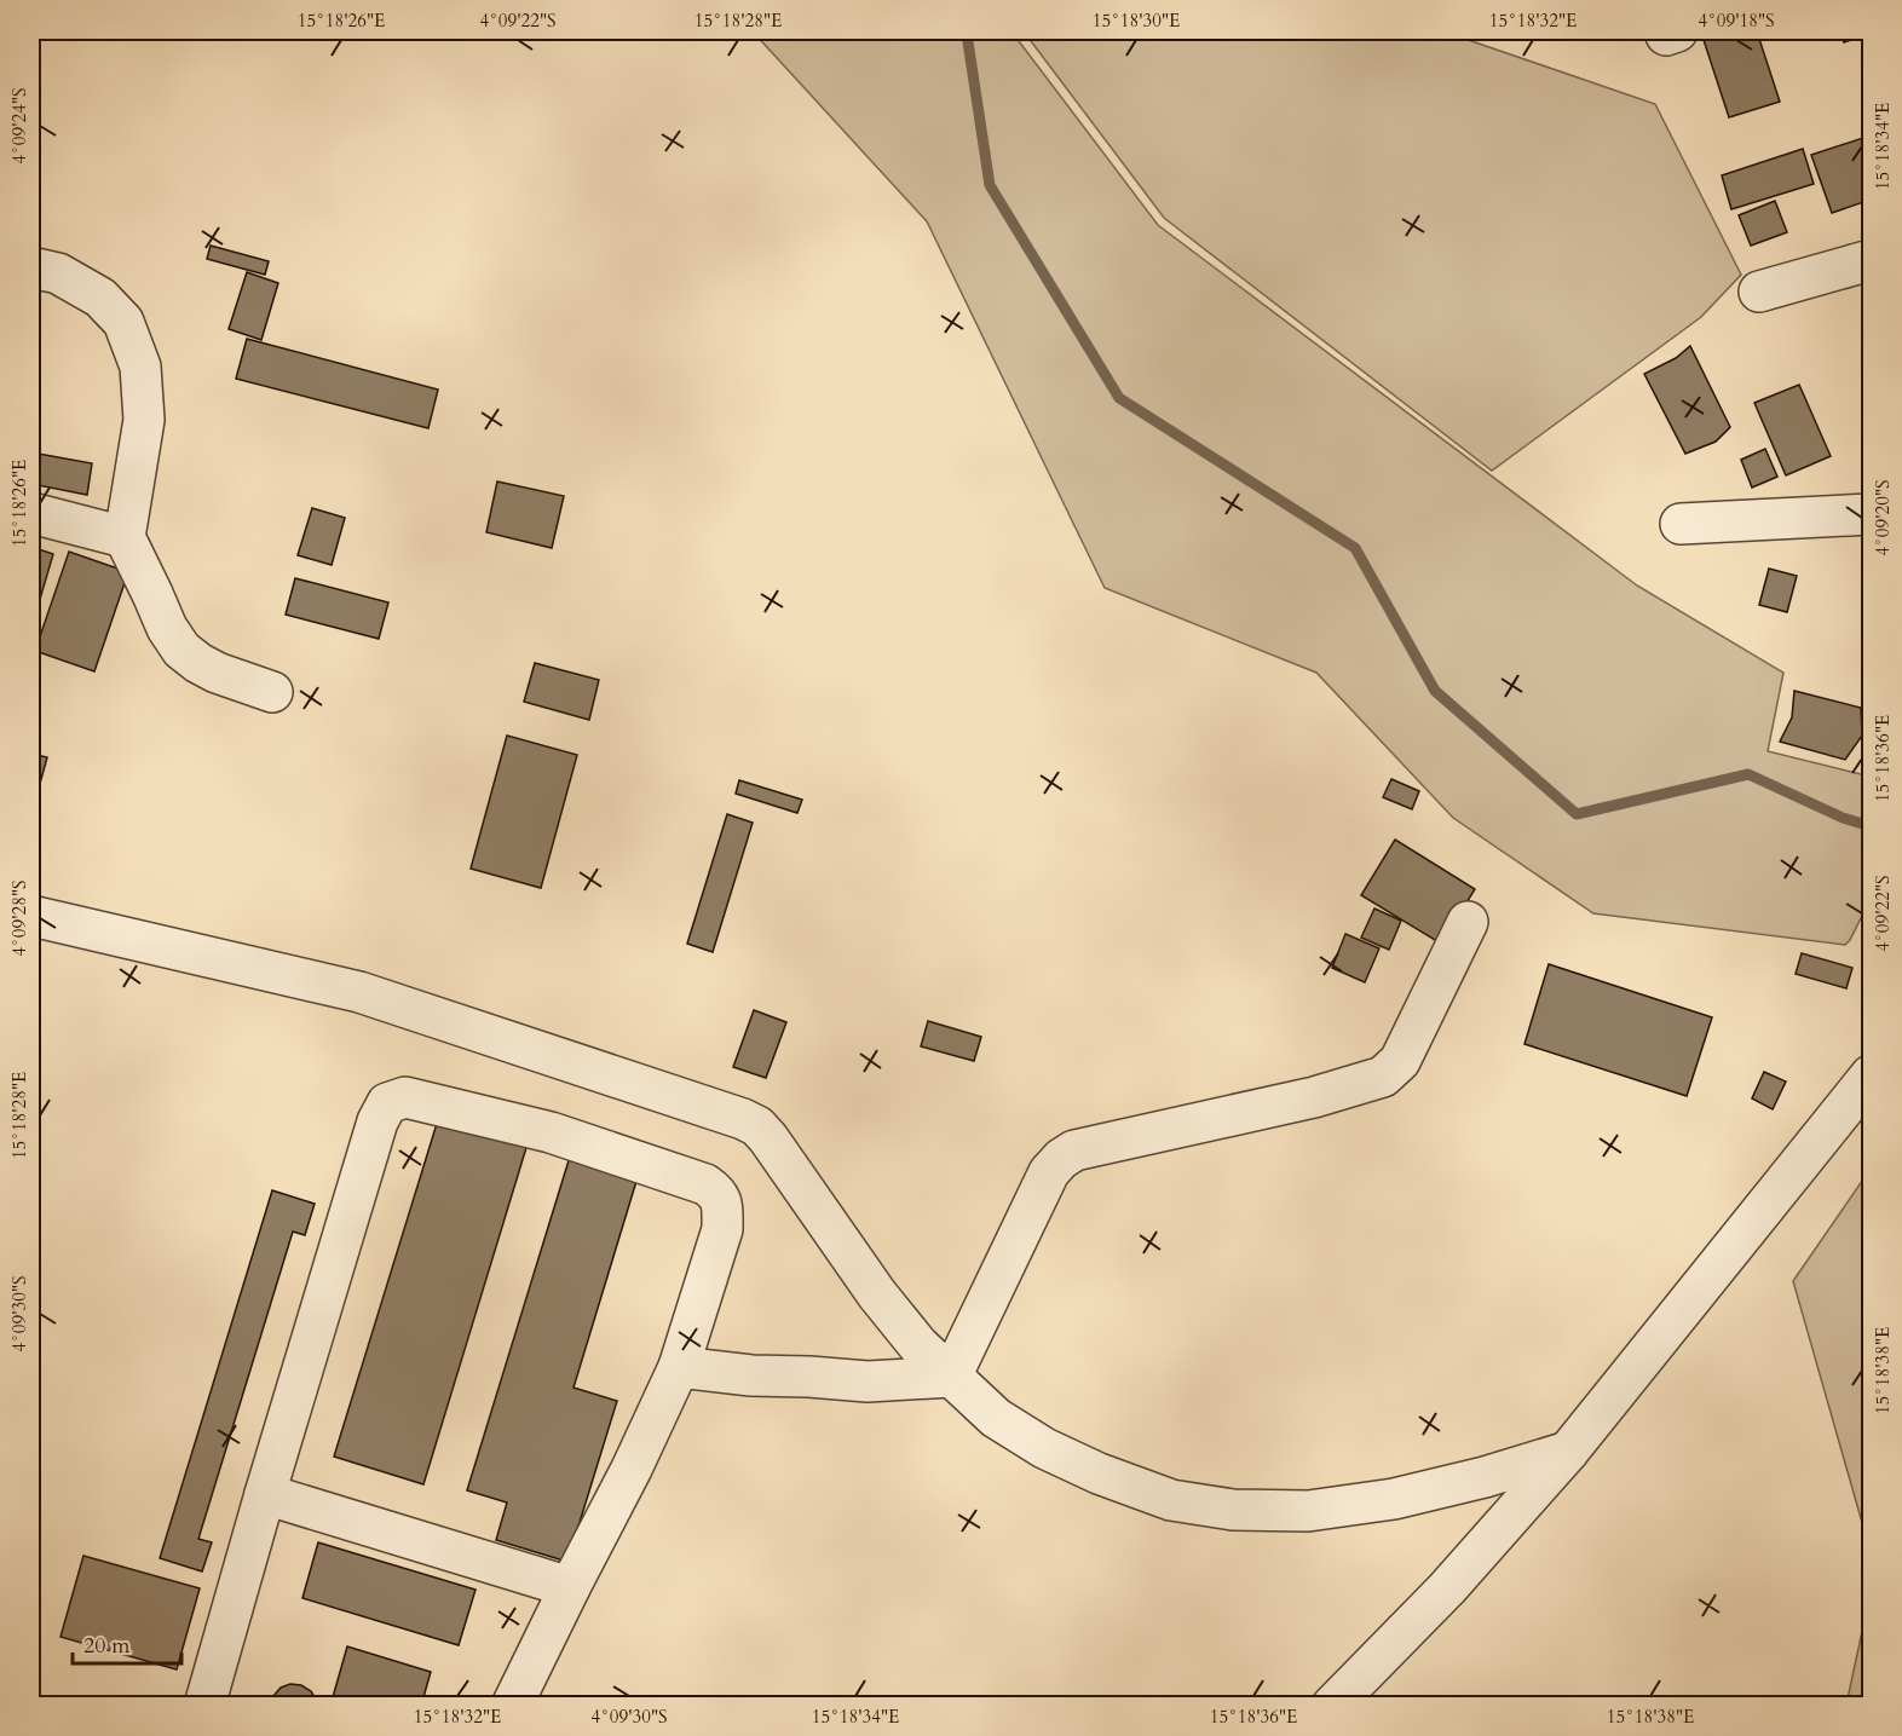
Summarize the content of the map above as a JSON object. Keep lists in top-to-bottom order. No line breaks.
{"scale_bar":"20 m","coordinates":["15°18'26\"E","4°09'22\"S","15°18'28\"E","15°18'30\"E","15°18'32\"E","4°09'18\"S","4°09'24\"S","15°18'34\"E","4°09'20\"S","15°18'36\"E","4°09'28\"S","4°09'30\"S","15°18'38\"E"]}
